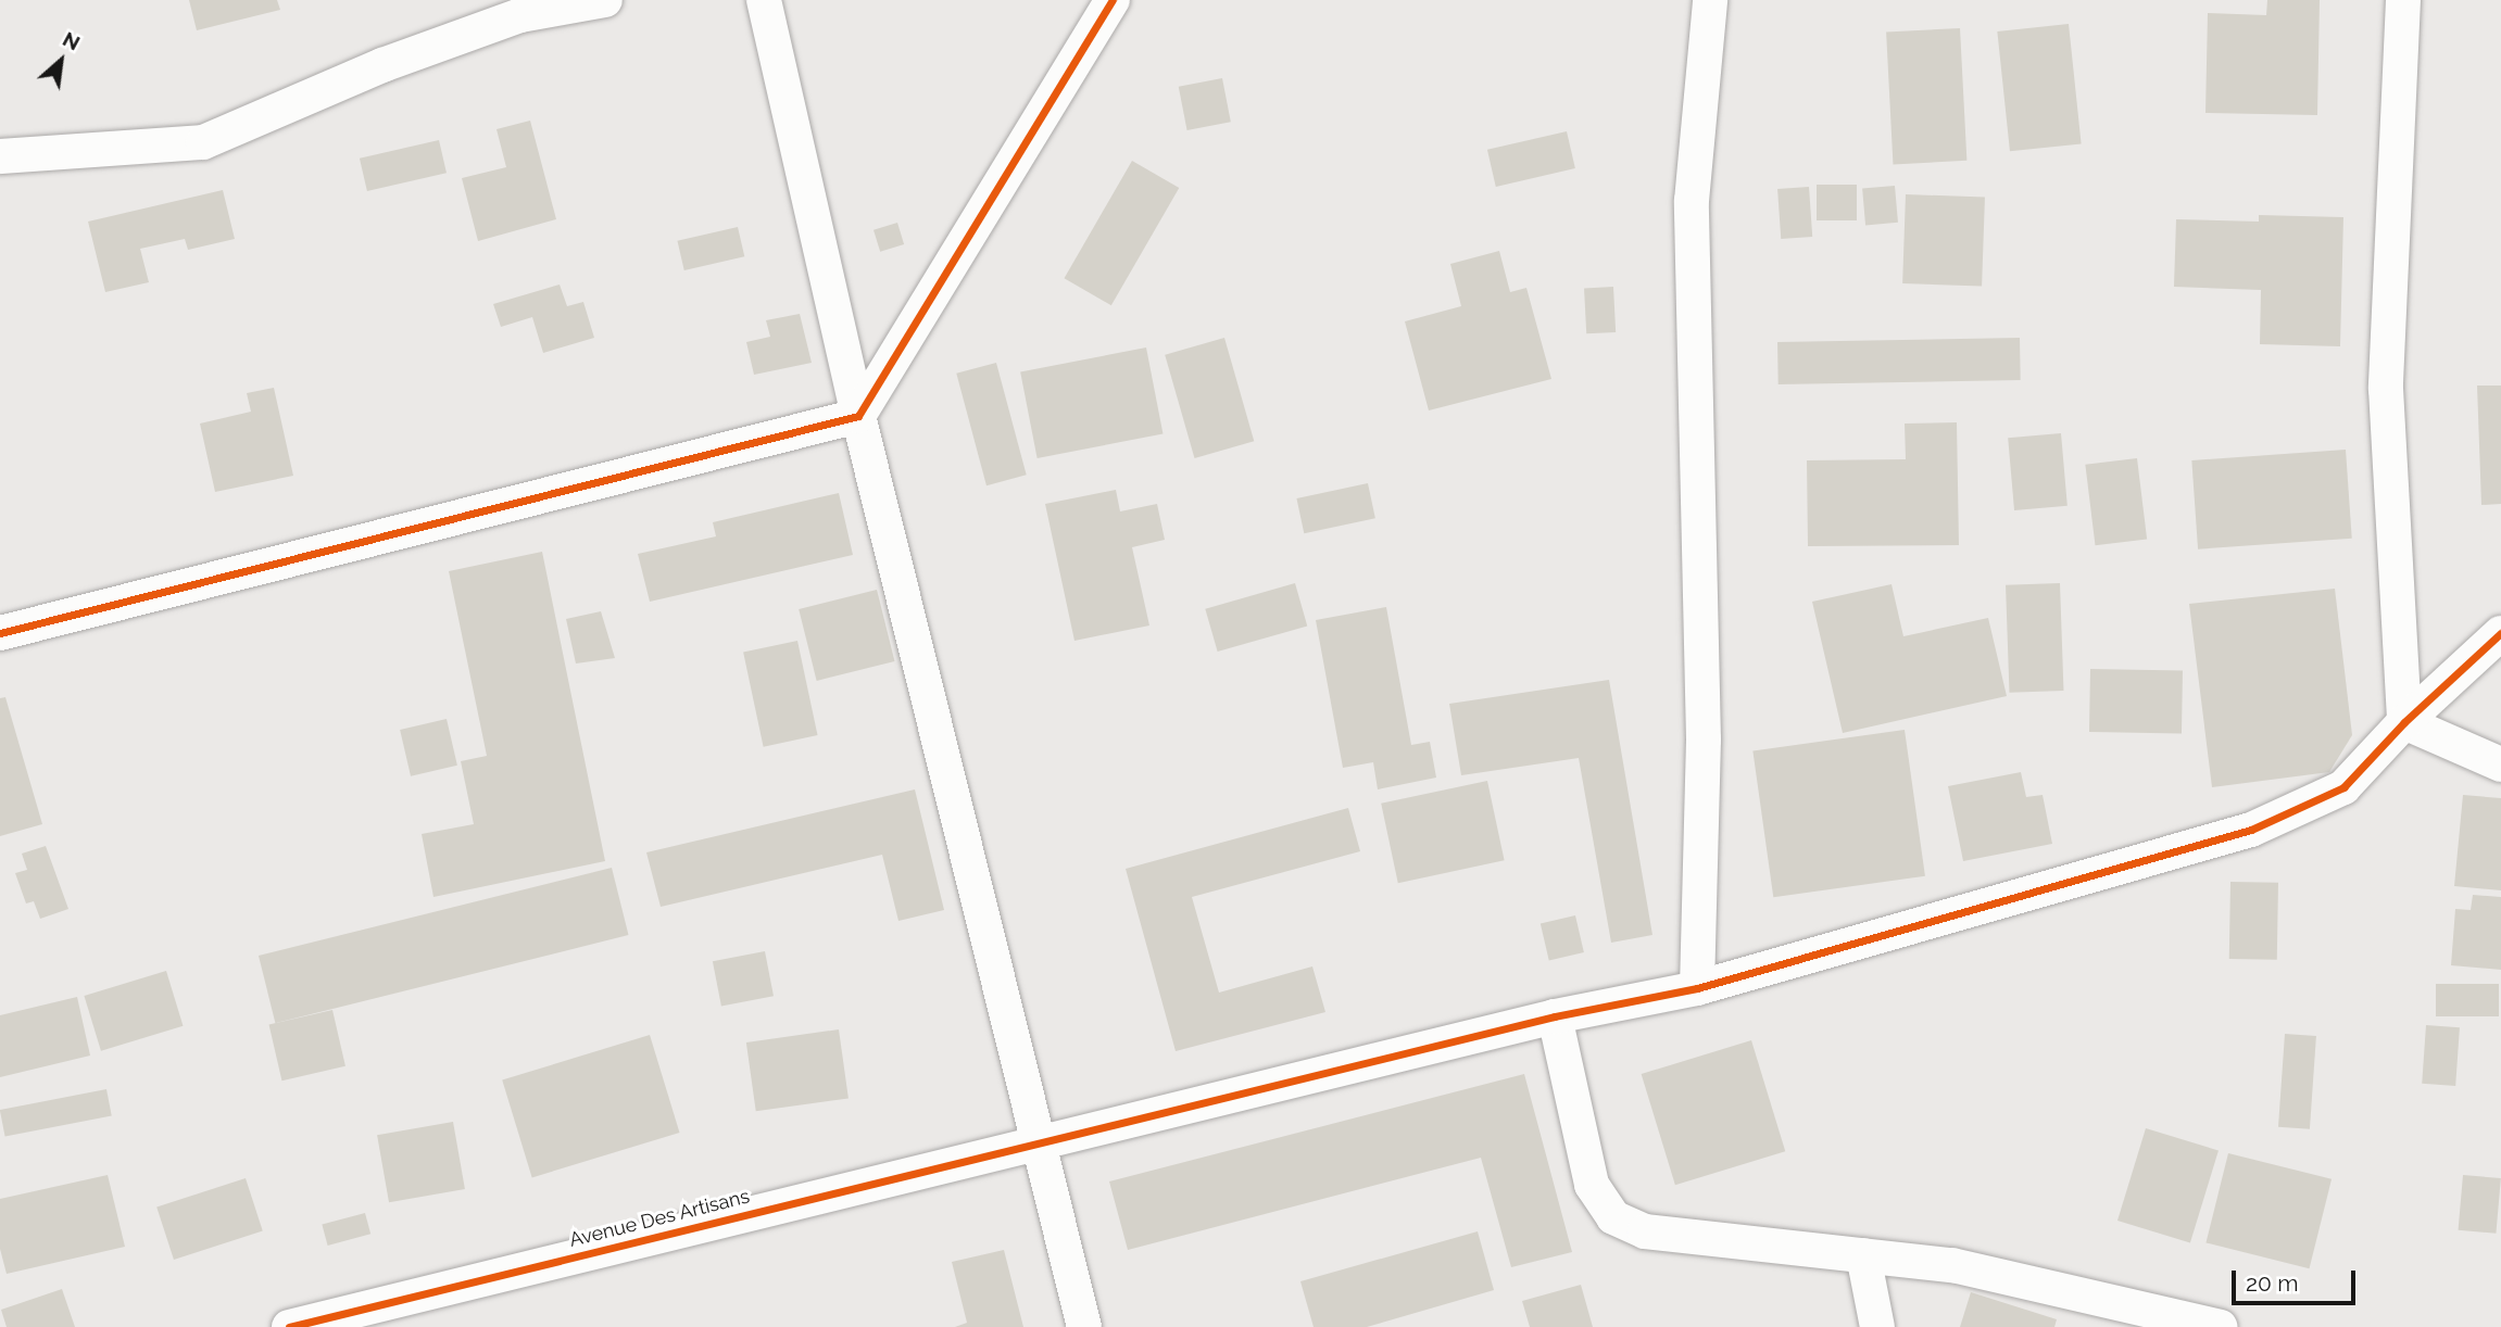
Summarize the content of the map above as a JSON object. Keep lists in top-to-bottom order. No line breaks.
{"streets":{"street":["Avenue Des Artisans"]},"scale_bar":"20 m","north":"top right"}
